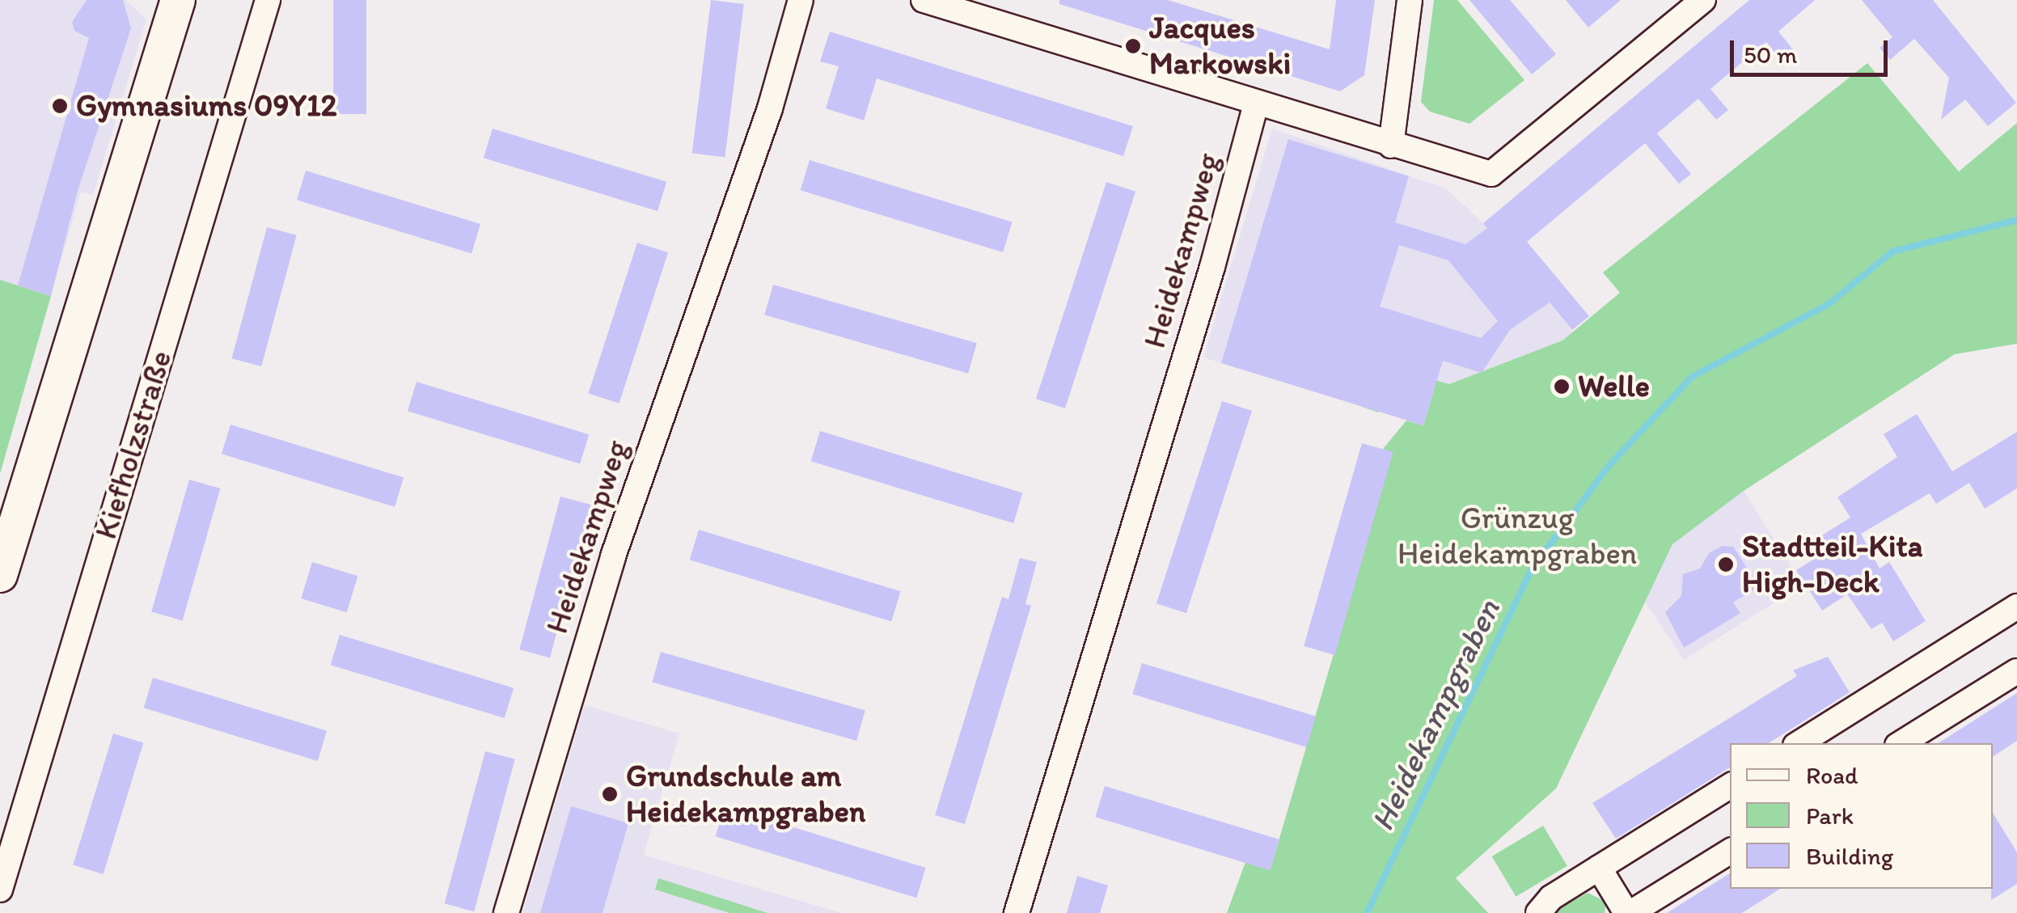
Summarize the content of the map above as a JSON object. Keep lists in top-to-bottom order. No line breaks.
{"streets":{"street":["Heidekampweg","Kiefholzstraße"]},"water":["Heidekampgraben"],"parks":["Grünzug Heidekampgraben"],"places":["Jacques Markowski","Gymnasiums 09Y12","Welle","Stadtteil-Kita High-Deck","Grundschule am Heidekampgraben"],"legend":["Road","Park","Building"],"scale_bar":"50 m"}
